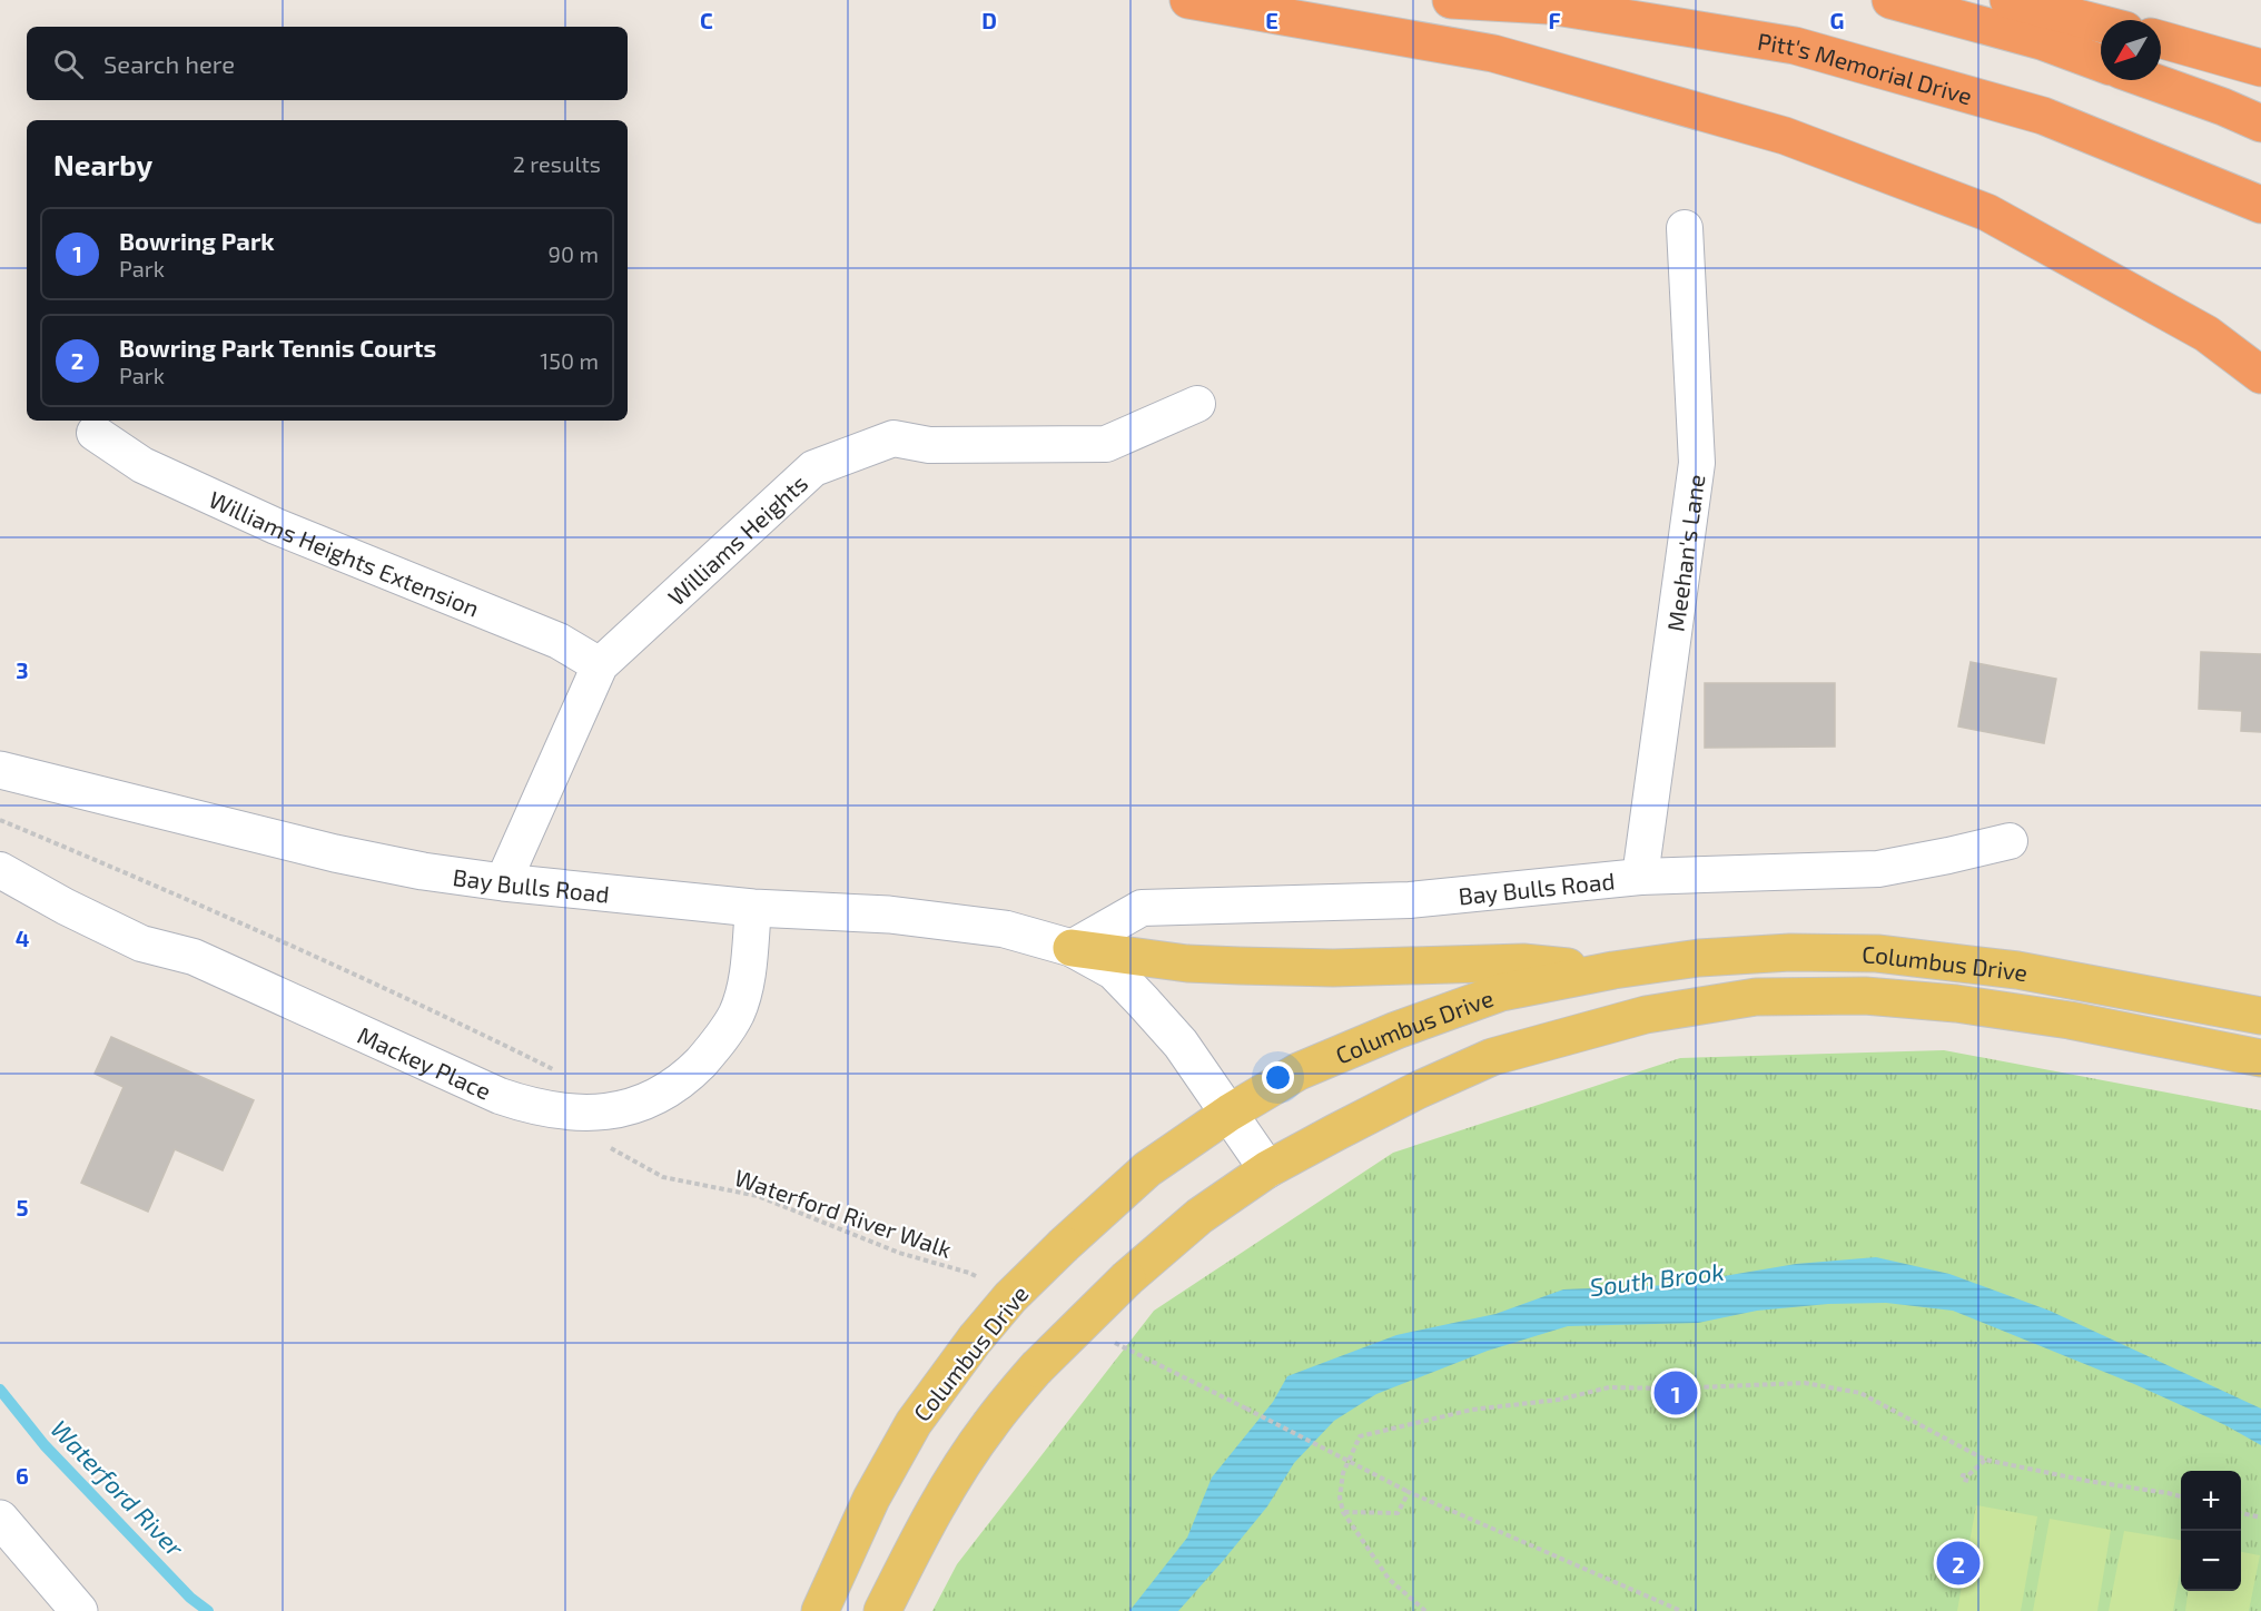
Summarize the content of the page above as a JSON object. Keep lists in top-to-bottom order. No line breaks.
{"streets":{"highway":["Pitt's Memorial Drive"],"main road":["Columbus Drive"],"street":["Williams Heights","Williams Heights Extension","Meehan's Lane","Bay Bulls Road","Mackey Place"],"path":["Waterford River Walk"]},"crossings":[["Williams Heights","Williams Heights Extension"],["Williams Heights","Bay Bulls Road"],["Meehan's Lane","Bay Bulls Road"],["Bay Bulls Road","Columbus Drive"],["Bay Bulls Road","Mackey Place"]],"water":["South Brook","Waterford River"],"north":"bottom left","page":{"search":"Search here","heading":["Nearby","2 results"],"list":[{"mark":"1","name":"Bowring Park","note":"Park","value":"90 m"},{"mark":"2","name":"Bowring Park Tennis Courts","note":"Park","value":"150 m"}],"pins":["1","2"],"map_buttons":["+","−"]},"grid":{"columns":["C","D","E","F","G"],"rows":["3","4","5","6"]}}
